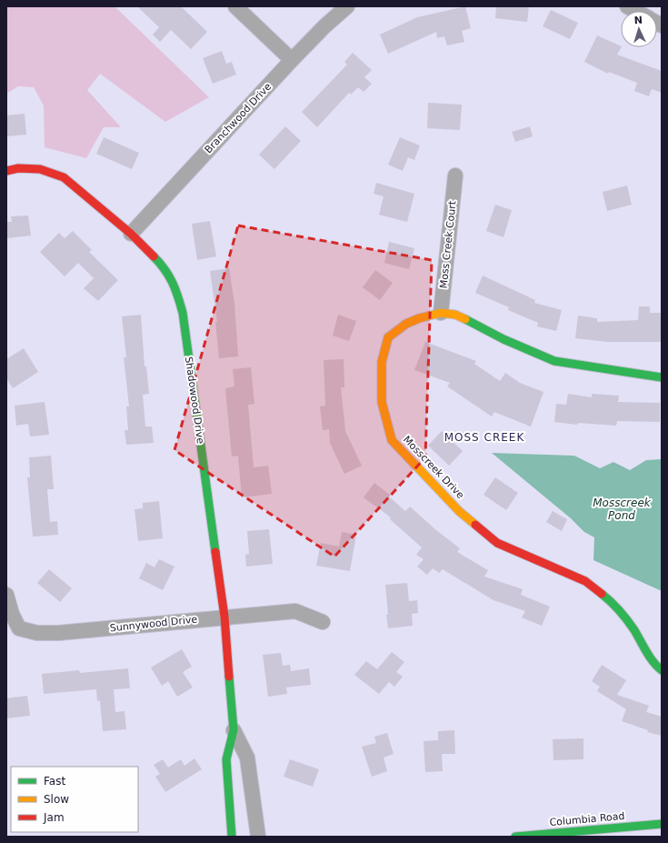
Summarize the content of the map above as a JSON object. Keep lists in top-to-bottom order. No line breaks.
{"streets":{"street":["Branchwood Drive","Moss Creek Court","Shadowood Drive","Mosscreek Drive","Sunnywood Drive","Columbia Road"]},"crossings":[["Branchwood Drive","Shadowood Drive"],["Moss Creek Court","Mosscreek Drive"],["Shadowood Drive","Sunnywood Drive"]],"districts":["MOSS CREEK"],"water":["Mosscreek Pond"],"legend":["Fast","Slow","Jam"],"north":"top"}
